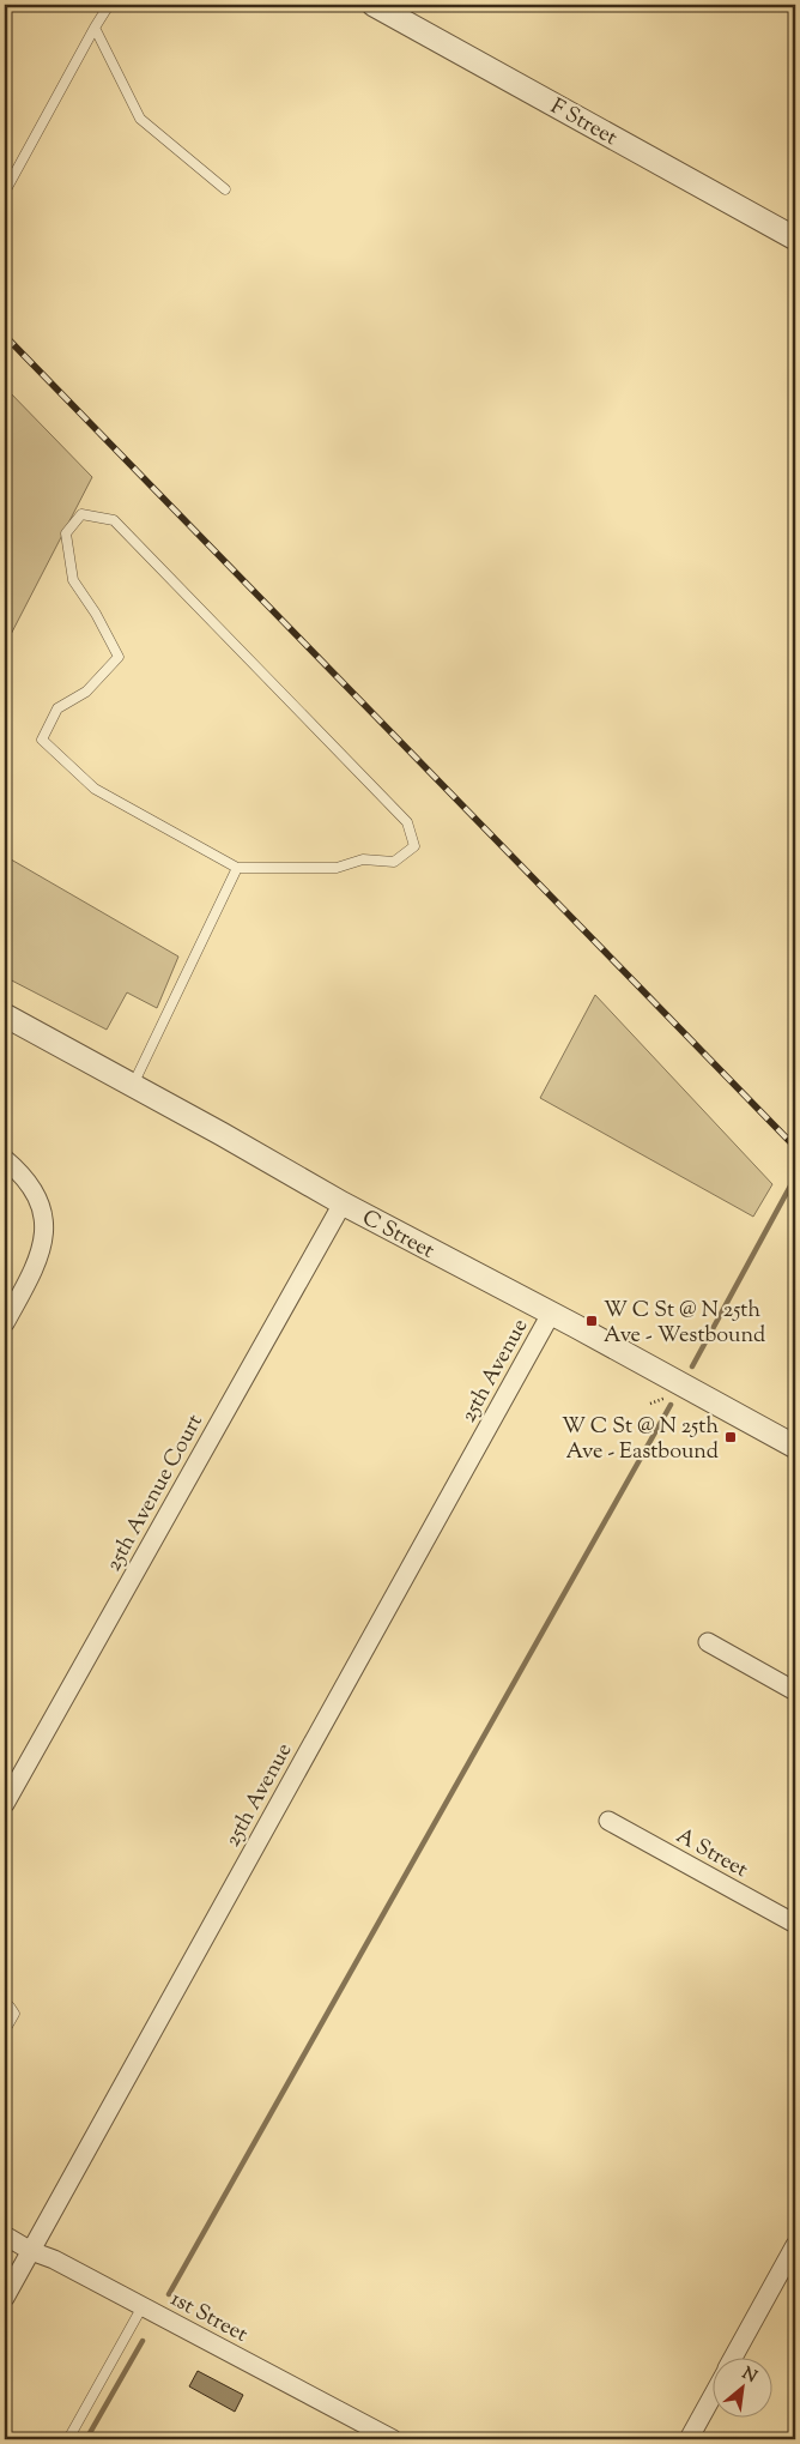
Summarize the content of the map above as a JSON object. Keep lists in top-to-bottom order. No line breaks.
{"streets":{"street":["F Street","C Street","25th Avenue","25th Avenue Court","A Street","1st Street"]},"crossings":[["C Street","25th Avenue"],["C Street","25th Avenue Court"],["25th Avenue","1st Street"]],"places":{"transit":["W C St @ N 25th Ave - Westbound","W C St @ N 25th Ave - Eastbound"]},"north":"top right"}
